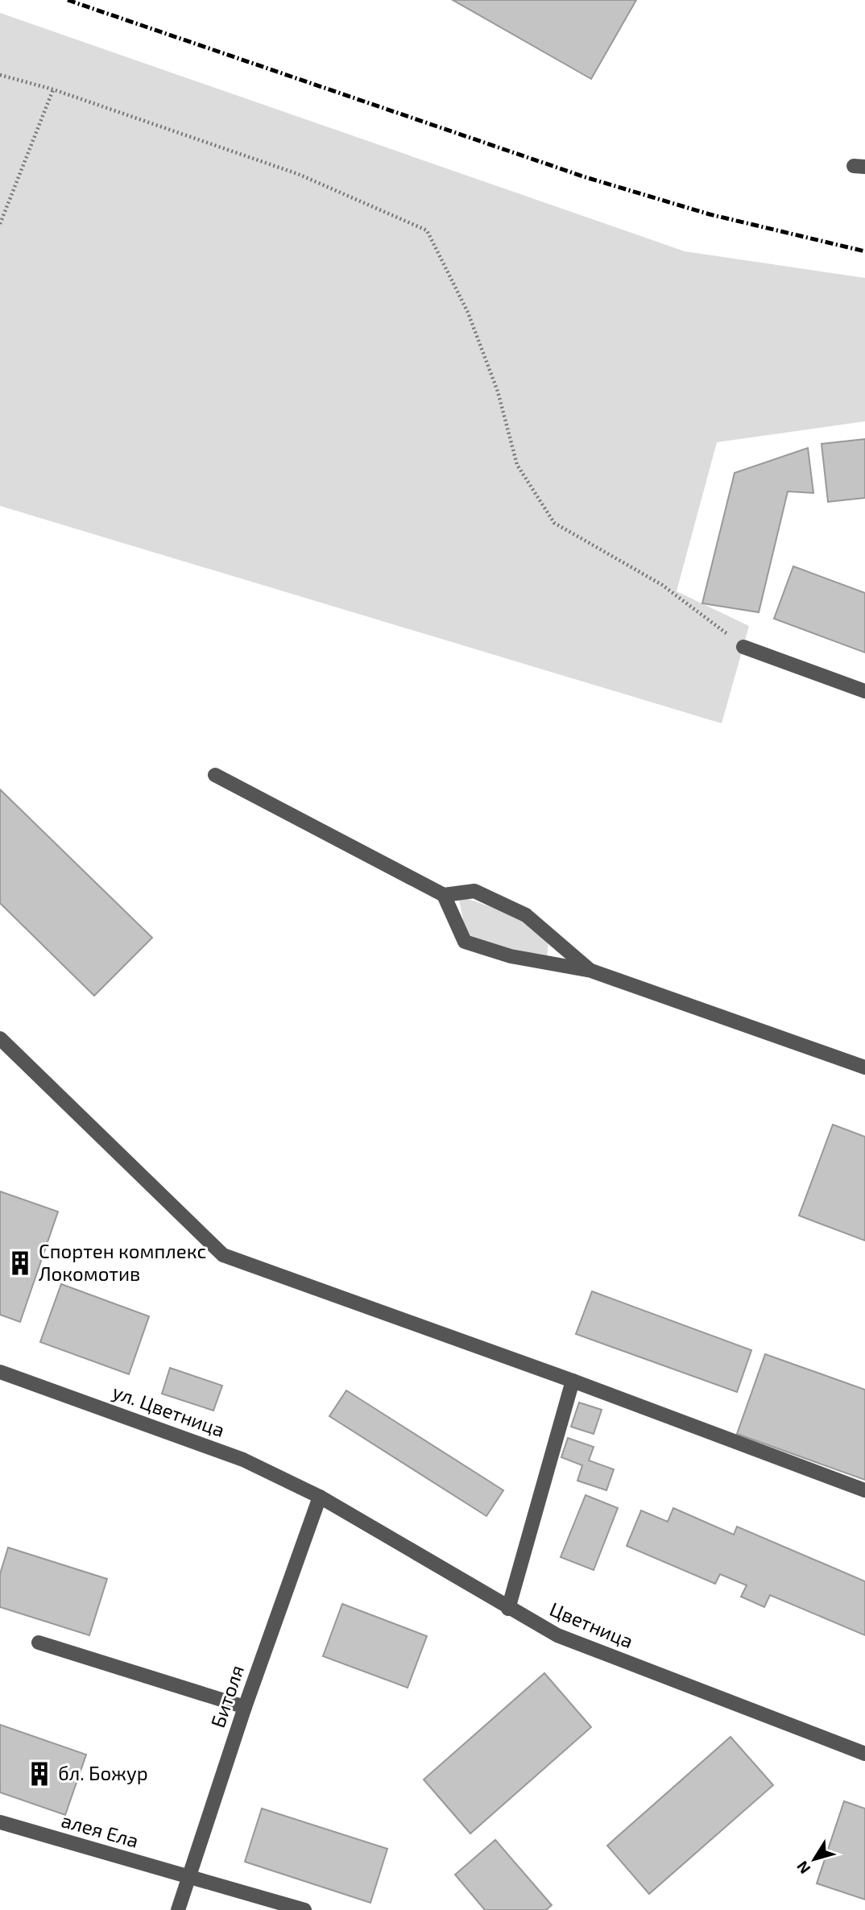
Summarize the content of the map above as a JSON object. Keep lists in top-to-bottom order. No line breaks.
{"streets":{"street":["ул. Цветница","Цветница","Битоля","алея Ела"]},"crossings":[["ул. Цветница","Цветница"],["ул. Цветница","Битоля"],["Цветница","Битоля"],["Битоля","алея Ела"]],"places":{"building":["Спортен комплекс Локомотив","бл. Божур"]},"north":"bottom left"}
